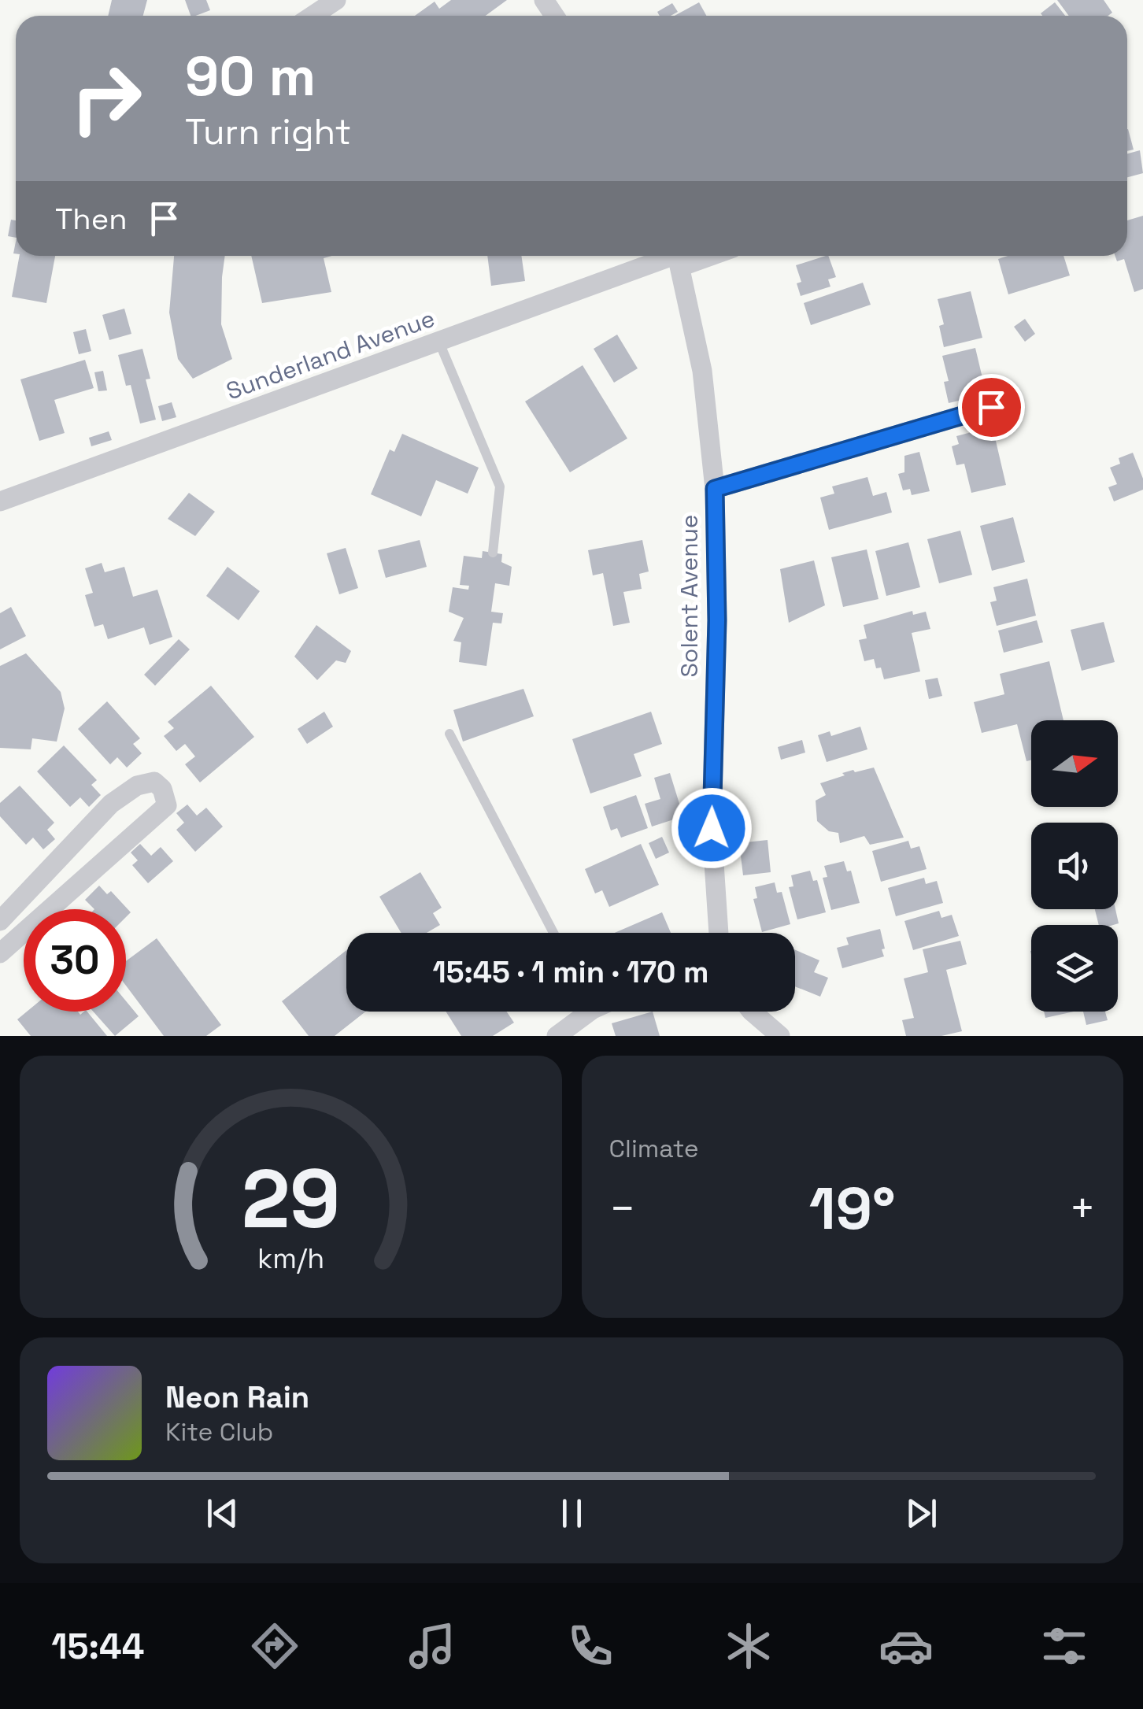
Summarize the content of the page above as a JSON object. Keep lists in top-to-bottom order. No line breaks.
{"streets":{"street":["Sunderland Avenue","Solent Avenue"]},"crossings":[["Sunderland Avenue","Solent Avenue"]],"north":"right","page":{"turn":["90 m","Turn right"],"then":"Then","limit":"30","trip":"15:45 · 1 min · 170 m","tile":"Climate","heat":["−","19°","+"],"song":["Neon Rain","Kite Club"],"tabs":"15:44","gauge":["29","km/h"]}}
